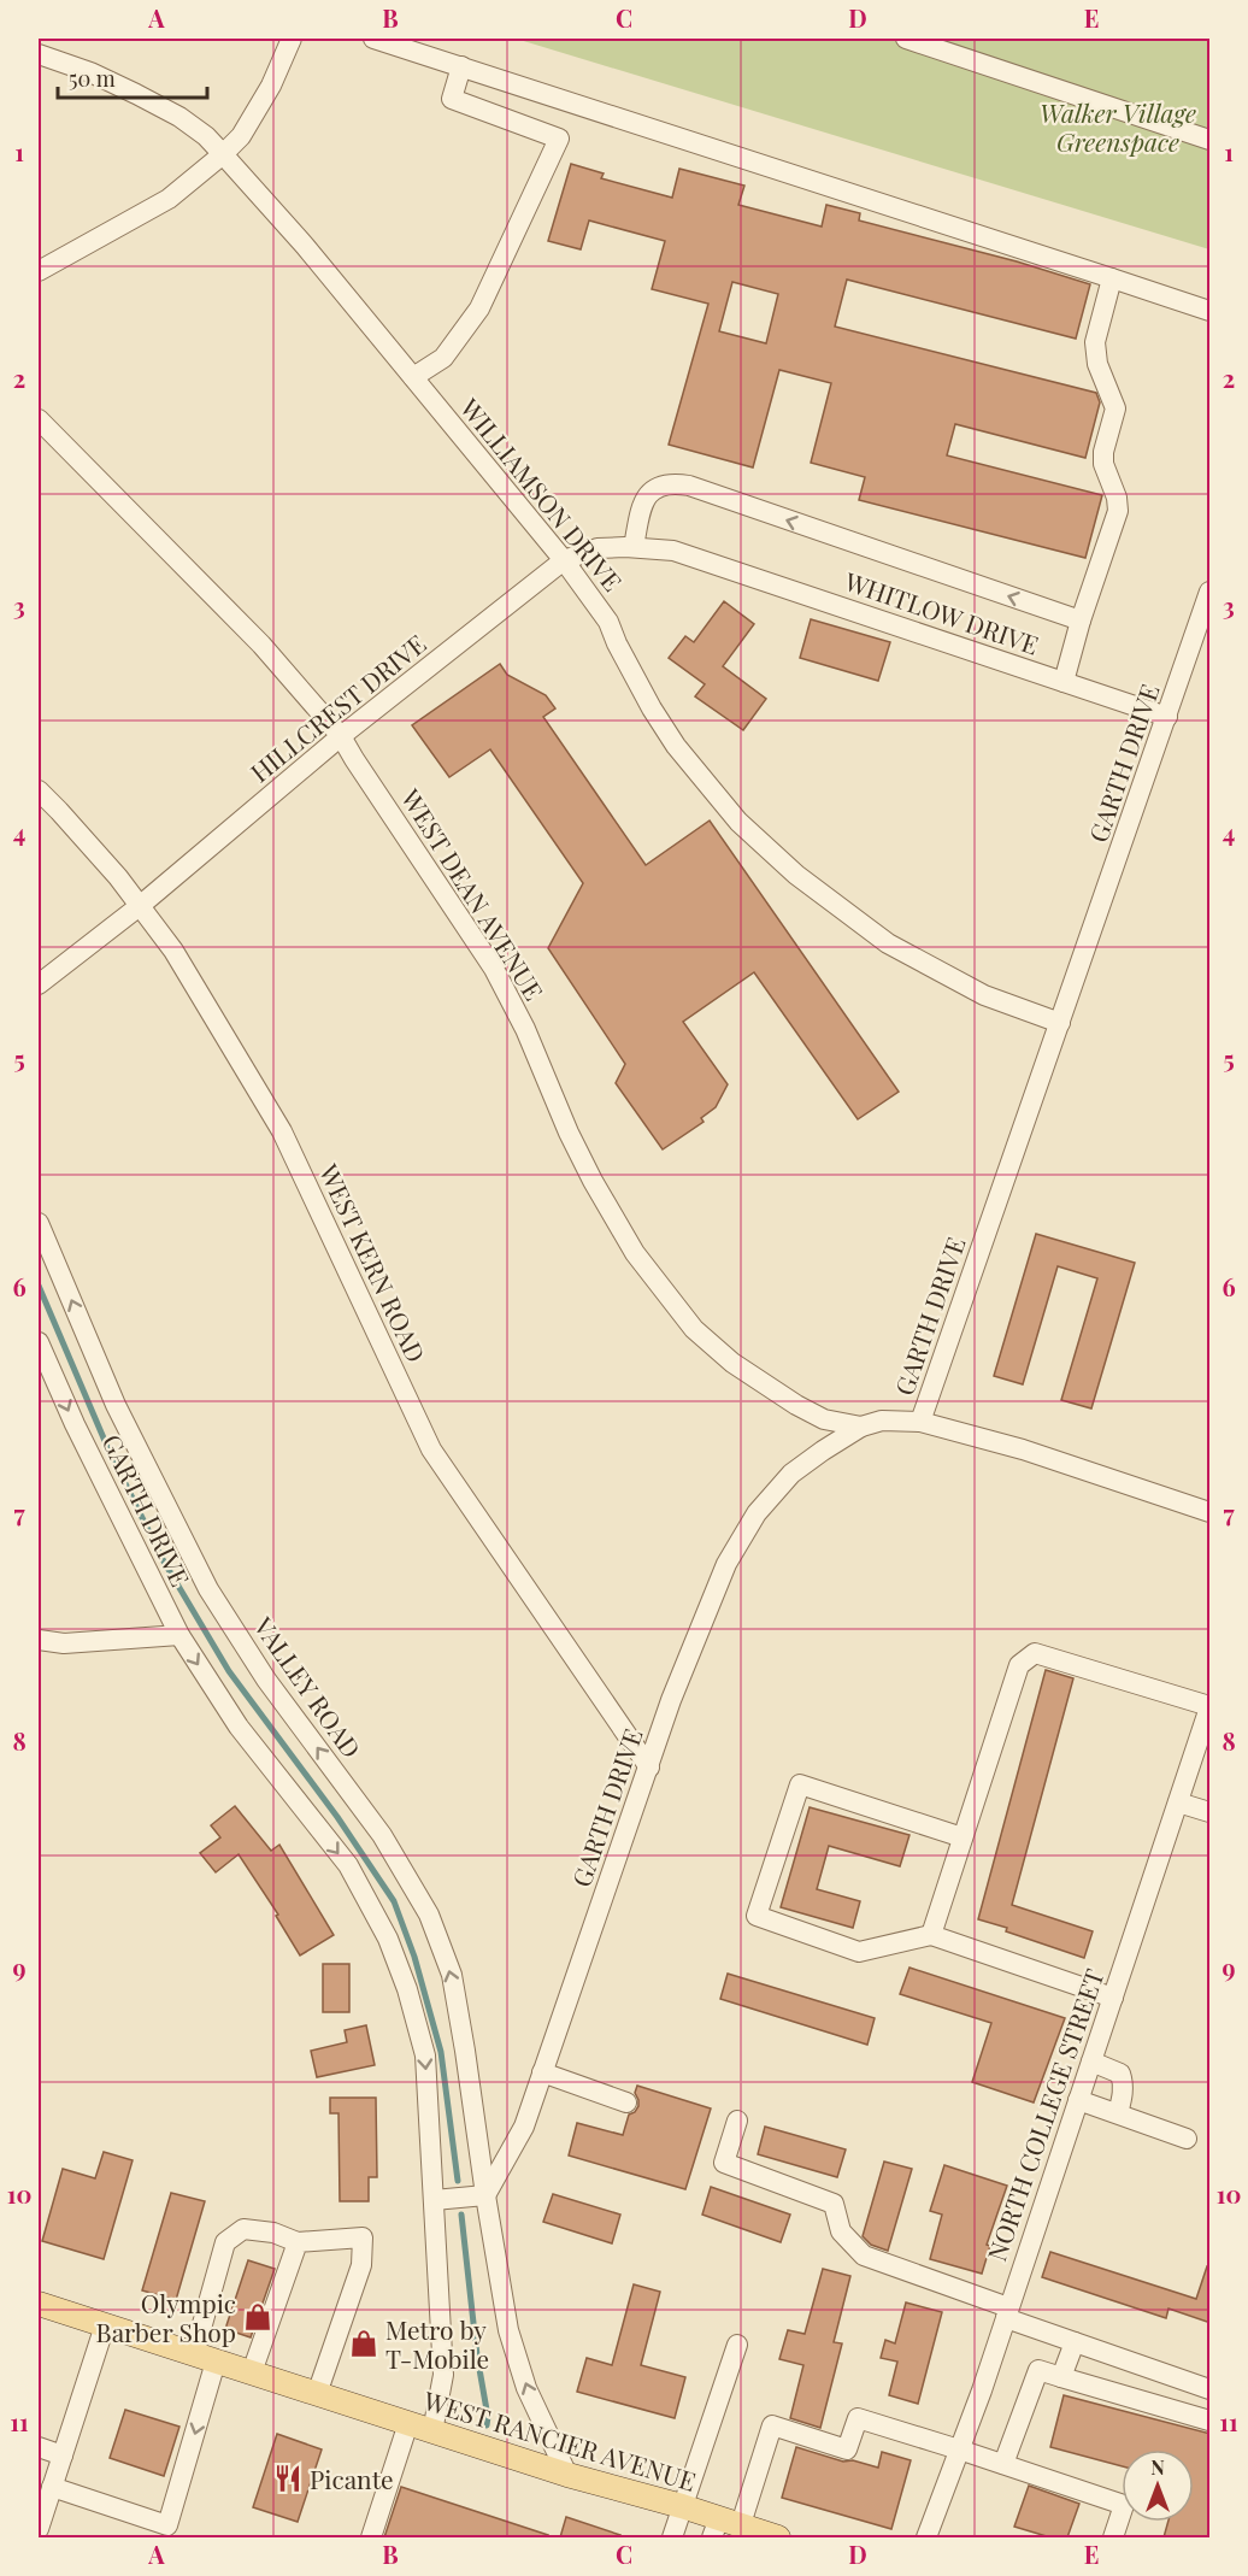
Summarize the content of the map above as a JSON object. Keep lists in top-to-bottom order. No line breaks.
{"streets":{"main road":["WEST RANCIER AVENUE"],"street":["WILLIAMSON DRIVE","WHITLOW DRIVE","HILLCREST DRIVE","GARTH DRIVE","WEST DEAN AVENUE","WEST KERN ROAD","VALLEY ROAD","NORTH COLLEGE STREET"]},"crossings":[["WILLIAMSON DRIVE","HILLCREST DRIVE"],["WILLIAMSON DRIVE","GARTH DRIVE"],["WHITLOW DRIVE","HILLCREST DRIVE"],["WHITLOW DRIVE","GARTH DRIVE"],["HILLCREST DRIVE","WEST DEAN AVENUE"],["HILLCREST DRIVE","WEST KERN ROAD"],["GARTH DRIVE","WEST DEAN AVENUE"],["GARTH DRIVE","WEST KERN ROAD"],["GARTH DRIVE","VALLEY ROAD"],["GARTH DRIVE","WEST RANCIER AVENUE"]],"one_way":["VALLEY ROAD"],"parks":["Walker Village Greenspace"],"places":{"shop":["Olympic Barber Shop","Metro by T-Mobile"],"restaurant":["Picante"]},"scale_bar":"50 m","north":"top","grid":{"columns":["A","B","C","D","E"],"rows":["1","2","3","4","5","6","7","8","9","10","11"]}}
